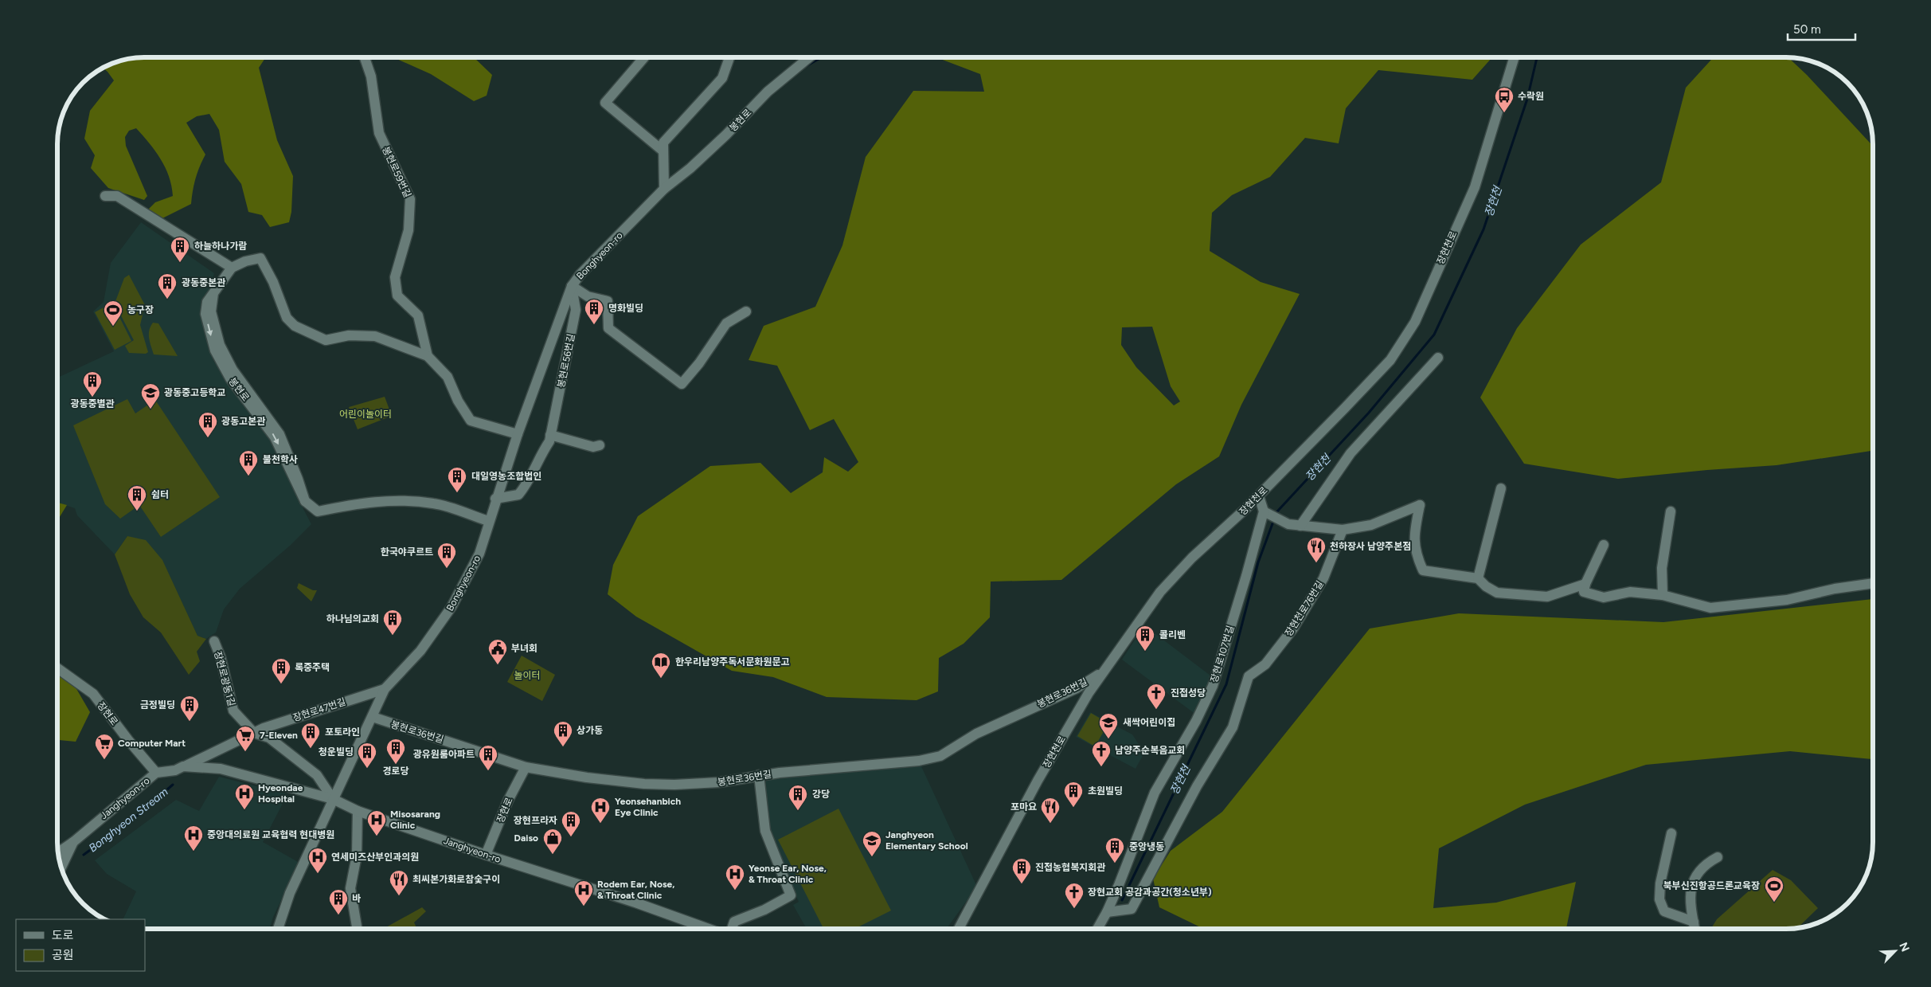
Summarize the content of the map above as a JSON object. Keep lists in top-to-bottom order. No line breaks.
{"streets":{"street":["봉현로","봉현로59번길","장현천로","Bonghyeon-ro","봉현로56번길","장현천로76번길","장현로107번길","장현로광동1길","봉현로36번길","장현로47번길","장현로","Janghyeon-ro"]},"crossings":[["봉현로","봉현로59번길"],["봉현로","Bonghyeon-ro"],["장현천로","봉현로36번길"],["Bonghyeon-ro","봉현로56번길"],["Bonghyeon-ro","봉현로36번길"],["Bonghyeon-ro","장현로47번길"],["Bonghyeon-ro","Janghyeon-ro"],["장현천로76번길","장현로107번길"],["장현로광동1길","장현로47번길"],["봉현로36번길","장현로"],["장현로47번길","Janghyeon-ro"],["장현로","Janghyeon-ro"]],"water":["장현천","Bonghyeon Stream"],"parks":["어린이놀이터","놀이터"],"places":{"bus stop":["수락원"],"building":["하늘하나가람","광동중본관","명화빌딩","광동중별관","광동고본관","불천학사","대일영농조합법인","쉼터","한국야쿠르트","하나님의교회","콜리벤","록중주택","금정빌딩","상가동","포토라인","경로당","청운빌딩","광유원룸아파트","초원빌딩","강당","장현프라자","중앙냉동","진접농협복지회관","바"],"sports":["농구장","북부신진항공드론교육장"],"school or university":["광동중고등학교","새싹어린이집","Janghyeon Elementary School"],"restaurant":["천하장사 남양주본점","포마요","최씨본가화로참숯구이"],"public building":["부녀회"],"library":["한우리남양주독서문화원문고"],"church":["진접성당","남양주순복음교회","장현교회 공감과공간(청소년부)"],"supermarket":["7-Eleven","Computer Mart"],"hospital":["Hyeondae Hospital","Yeonsehanbich Eye Clinic","Misosarang Clinic","중앙대의료원 교육협력 현대병원","연세미즈산부인과의원","Yeonse Ear, Nose, & Throat Clinic","Rodem Ear, Nose, & Throat Clinic"],"shop":["Daiso"]},"legend":["도로","공원"],"scale_bar":"50 m","north":"top right"}
